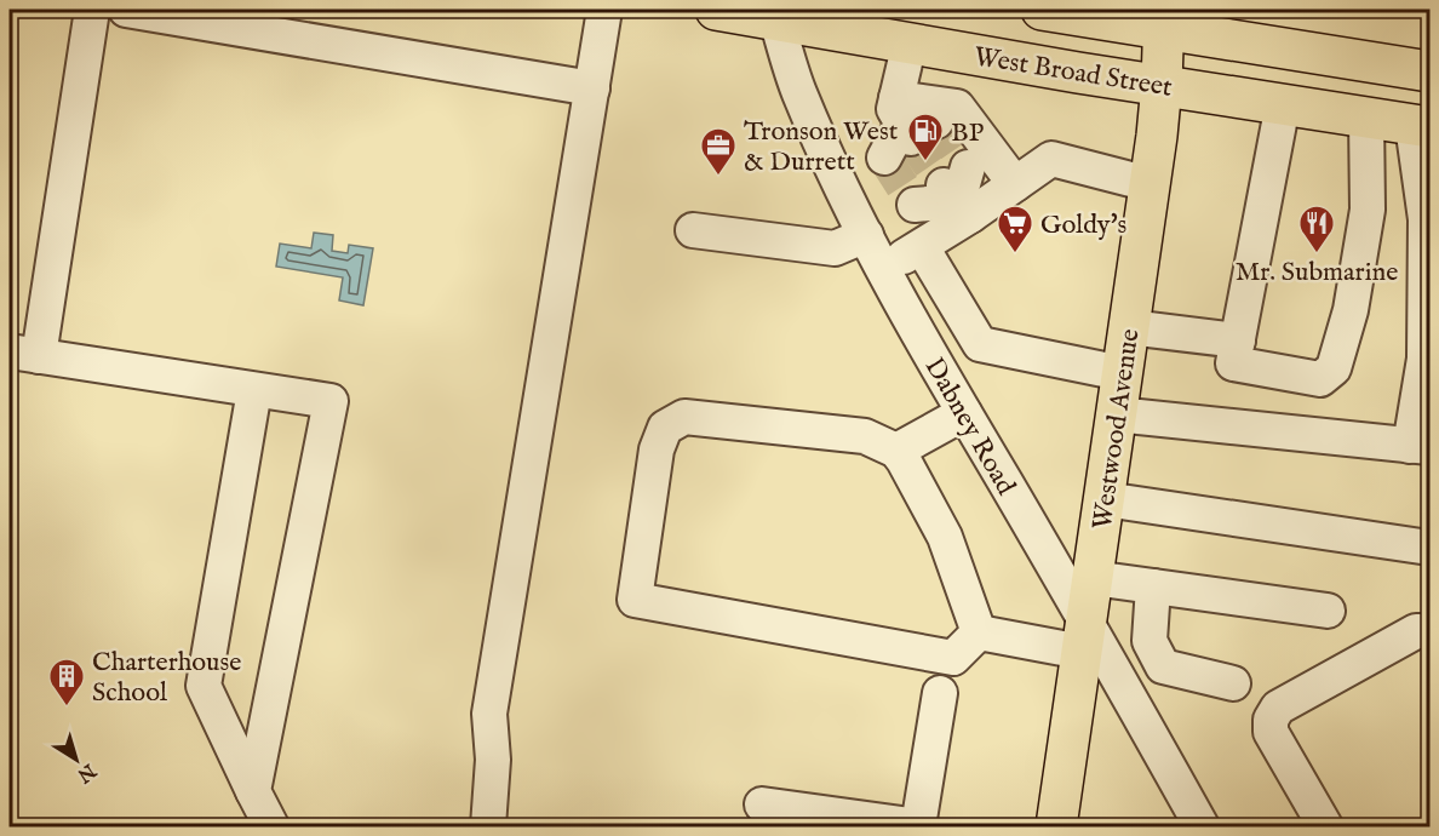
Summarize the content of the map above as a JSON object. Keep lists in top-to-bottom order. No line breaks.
{"streets":{"main road":["West Broad Street","Westwood Avenue"],"street":["Dabney Road"]},"crossings":[["West Broad Street","Dabney Road"],["West Broad Street","Westwood Avenue"],["Dabney Road","Westwood Avenue"]],"places":{"fuel station":["BP"],"office":["Tronson West & Durrett"],"supermarket":["Goldy's"],"restaurant":["Mr. Submarine"],"building":["Charterhouse School"]},"north":"bottom right"}
